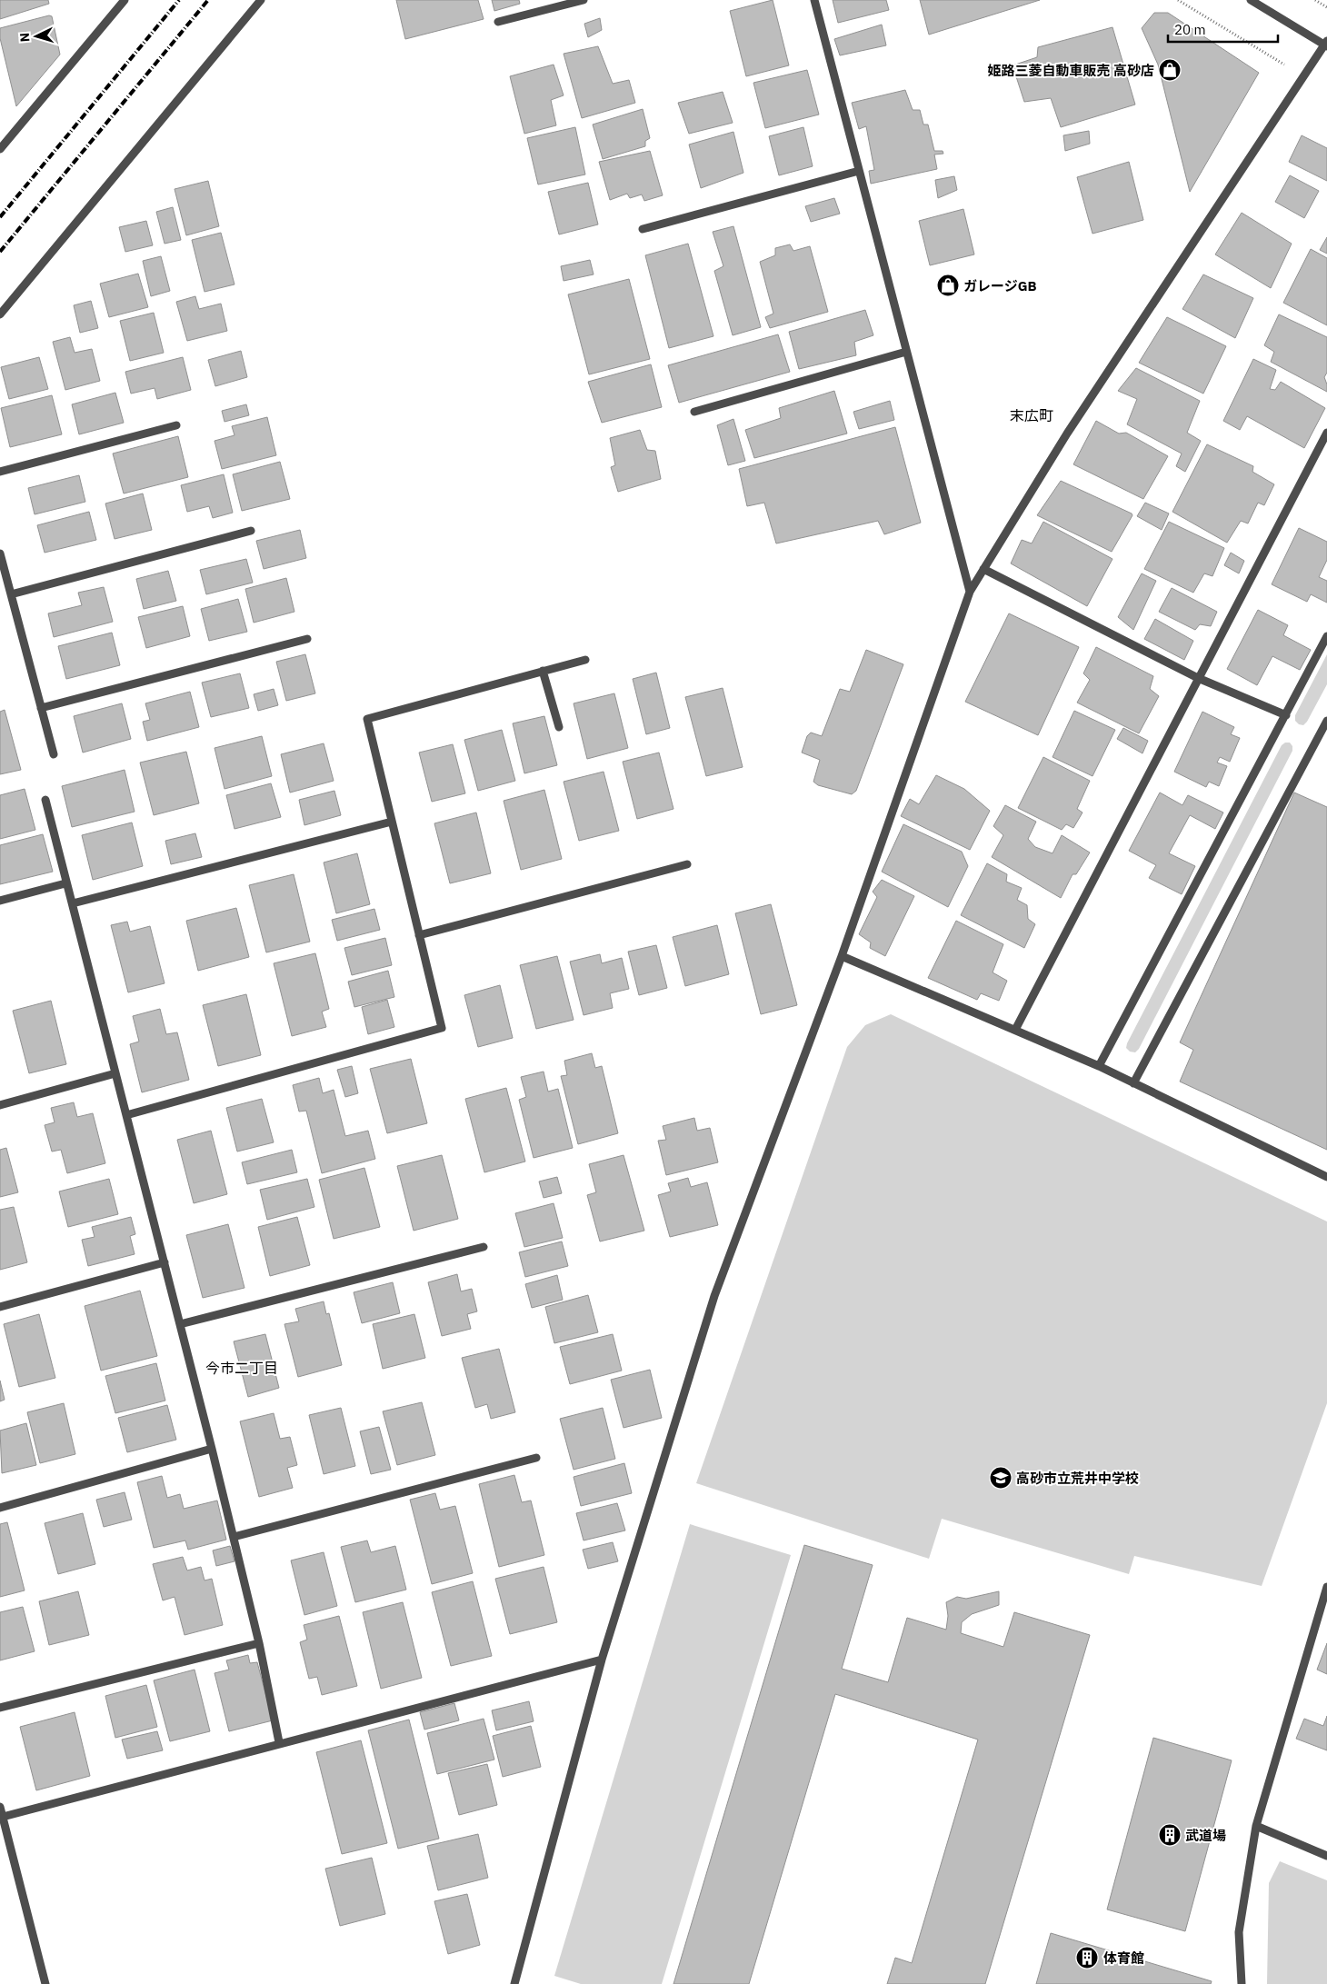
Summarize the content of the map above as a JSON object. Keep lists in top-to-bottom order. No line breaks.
{"districts":["末広町","今市二丁目"],"places":{"shop":["姫路三菱自動車販売 高砂店","ガレージGB"],"school or university":["高砂市立荒井中学校"],"building":["武道場","体育館"]},"scale_bar":"20 m","north":"left"}
